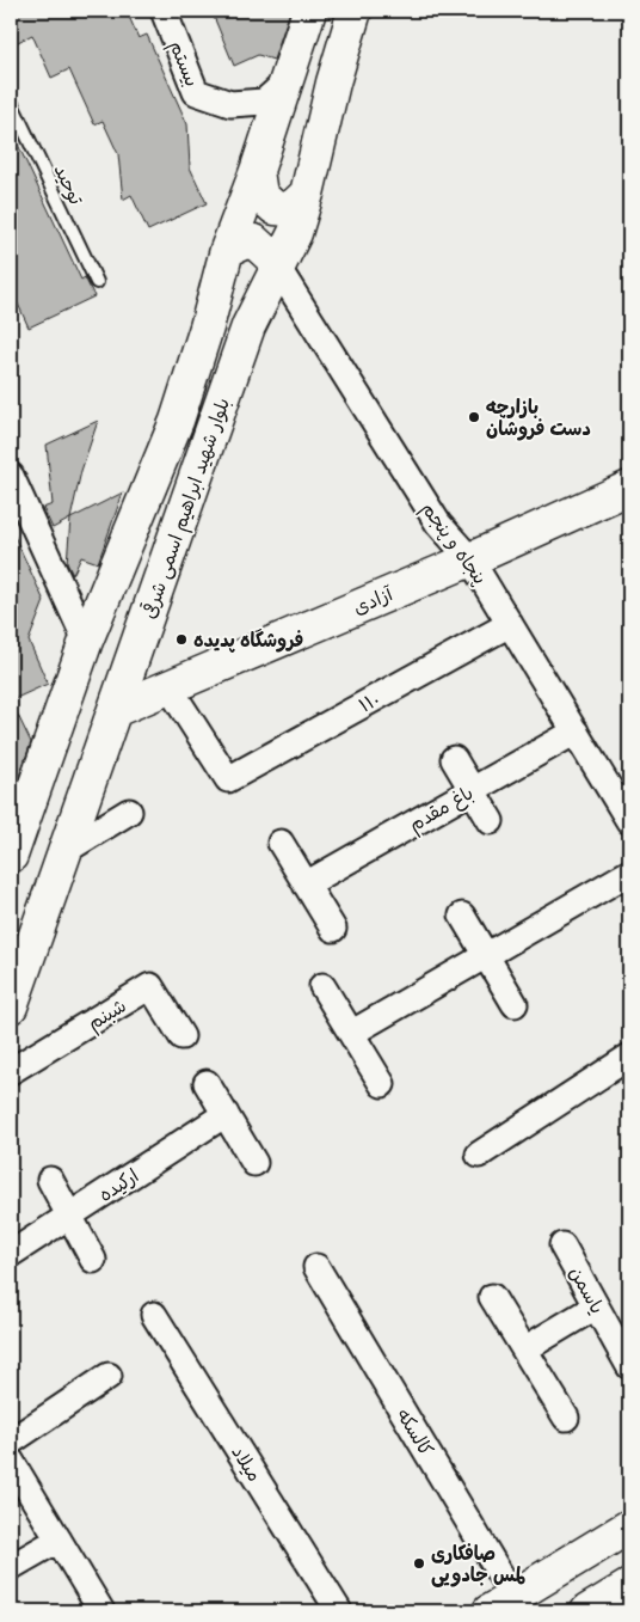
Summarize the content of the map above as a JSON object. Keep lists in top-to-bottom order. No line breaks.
{"streets":{"main road":["بلوار شهید ابراهیم اسمی شرقی","آزادی"],"street":["بیستم","پنجاه و پنجم","۱۱۰","باغ مقدم","شبنم","ارکیده","یاسمن","کالسکه","میلاد"],"lane":["توحید"]},"crossings":[["بیستم","بلوار شهید ابراهیم اسمی شرقی"],["بلوار شهید ابراهیم اسمی شرقی","پنجاه و پنجم"],["بلوار شهید ابراهیم اسمی شرقی","آزادی"],["پنجاه و پنجم","آزادی"],["پنجاه و پنجم","۱۱۰"],["پنجاه و پنجم","باغ مقدم"],["آزادی","۱۱۰"]],"places":["بازارچه دست فروشان","فروشگاه پدیده","صافکاری لمس جادویی"]}
